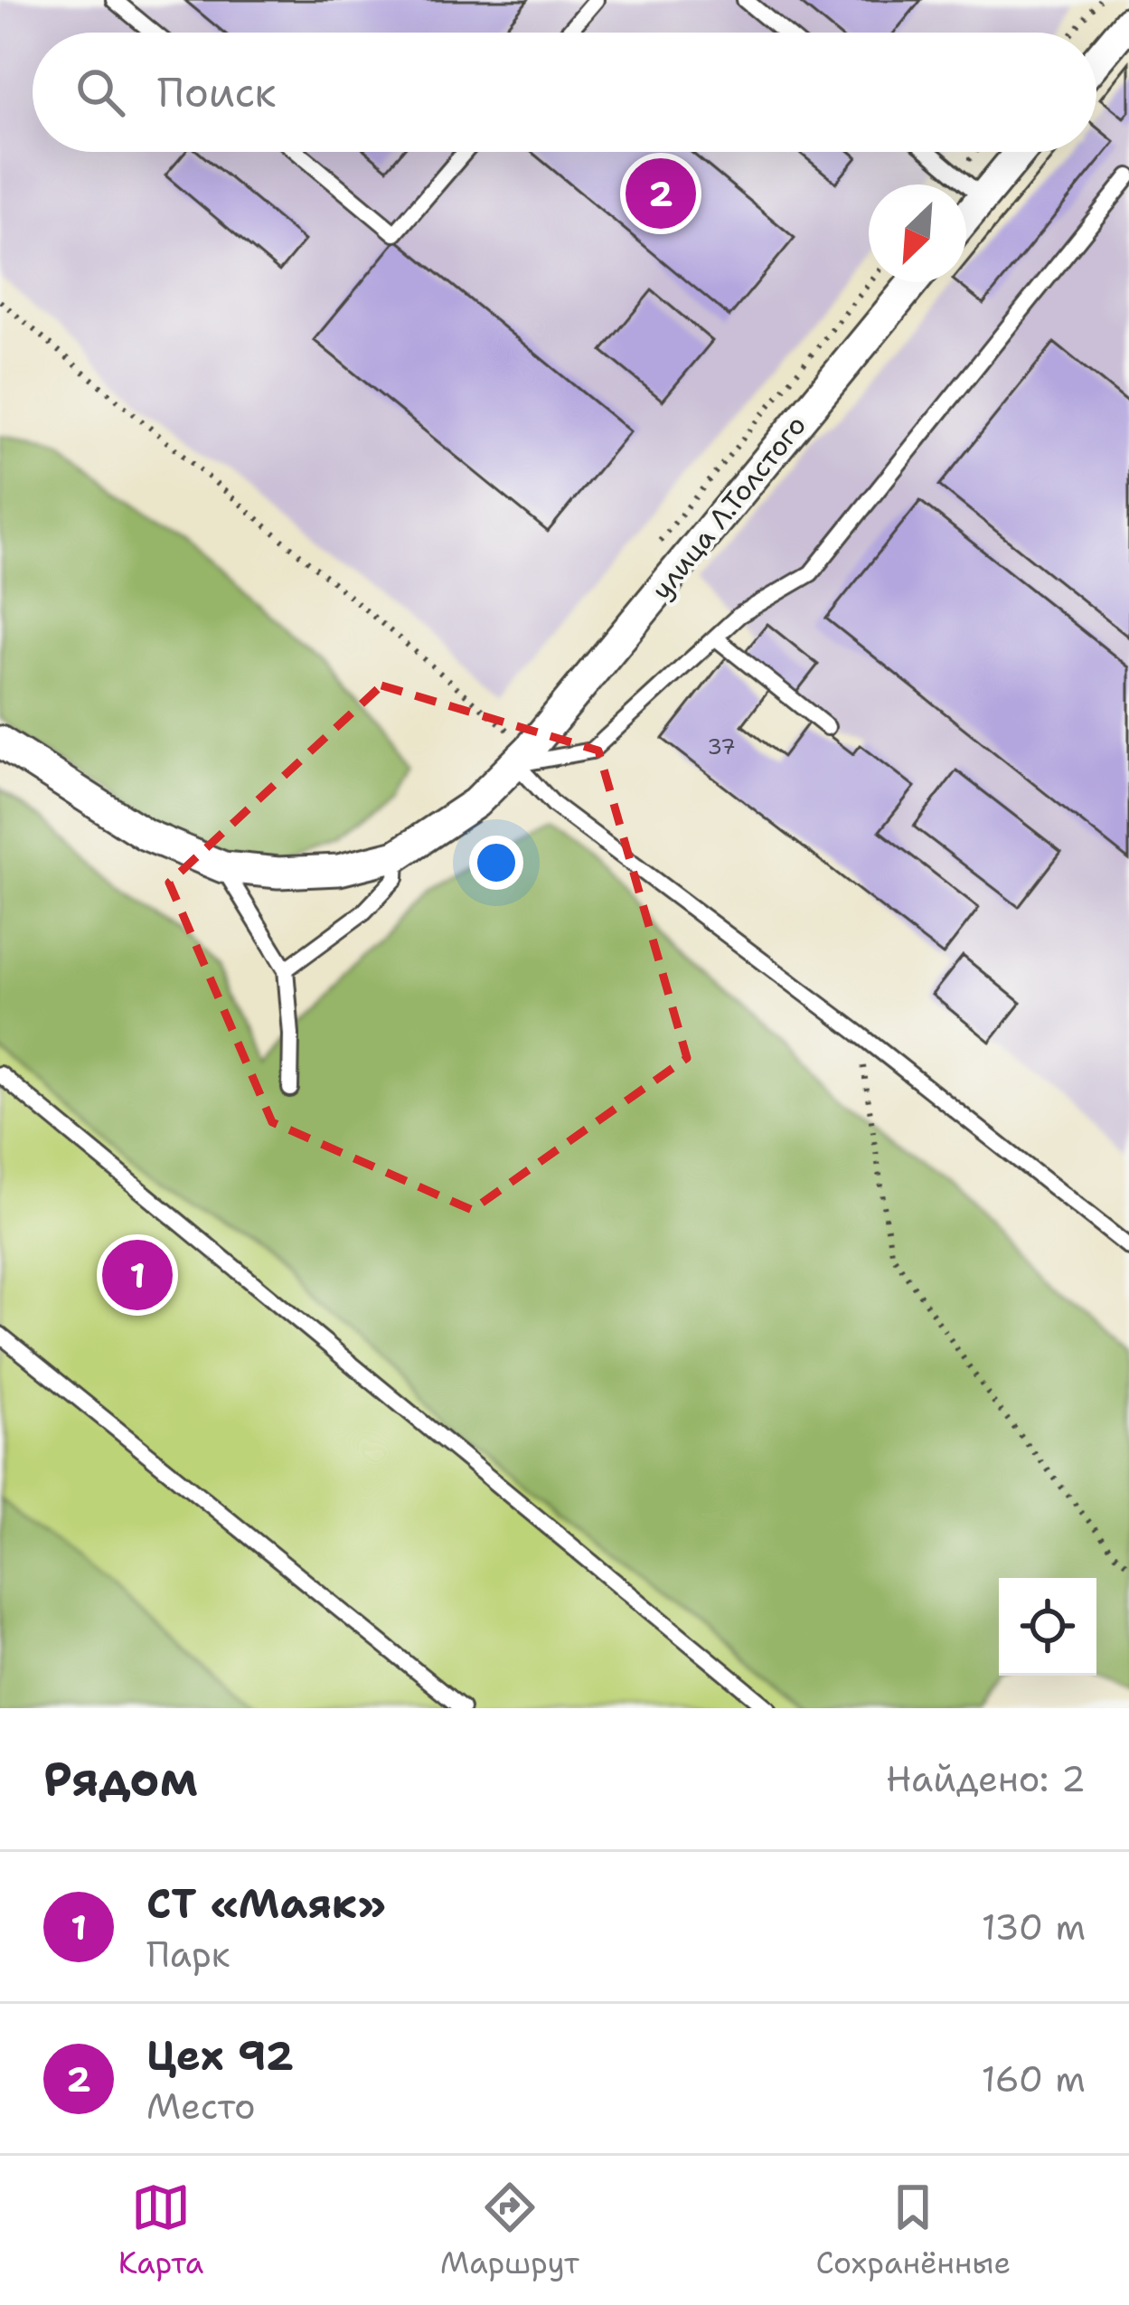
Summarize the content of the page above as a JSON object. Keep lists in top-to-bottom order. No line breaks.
{"streets":{"street":["улица Л.Толстого"]},"house_numbers":["37"],"north":"bottom left","page":{"search":"Поиск","pins":["2","1"],"heading":["Рядом","Найдено: 2"],"list":[{"mark":"1","name":"СТ «Маяк»","note":"Парк","value":"130 m"},{"mark":"2","name":"Цех 92","note":"Место","value":"160 m"}],"nav":["Карта","Маршрут","Сохранённые"]}}
